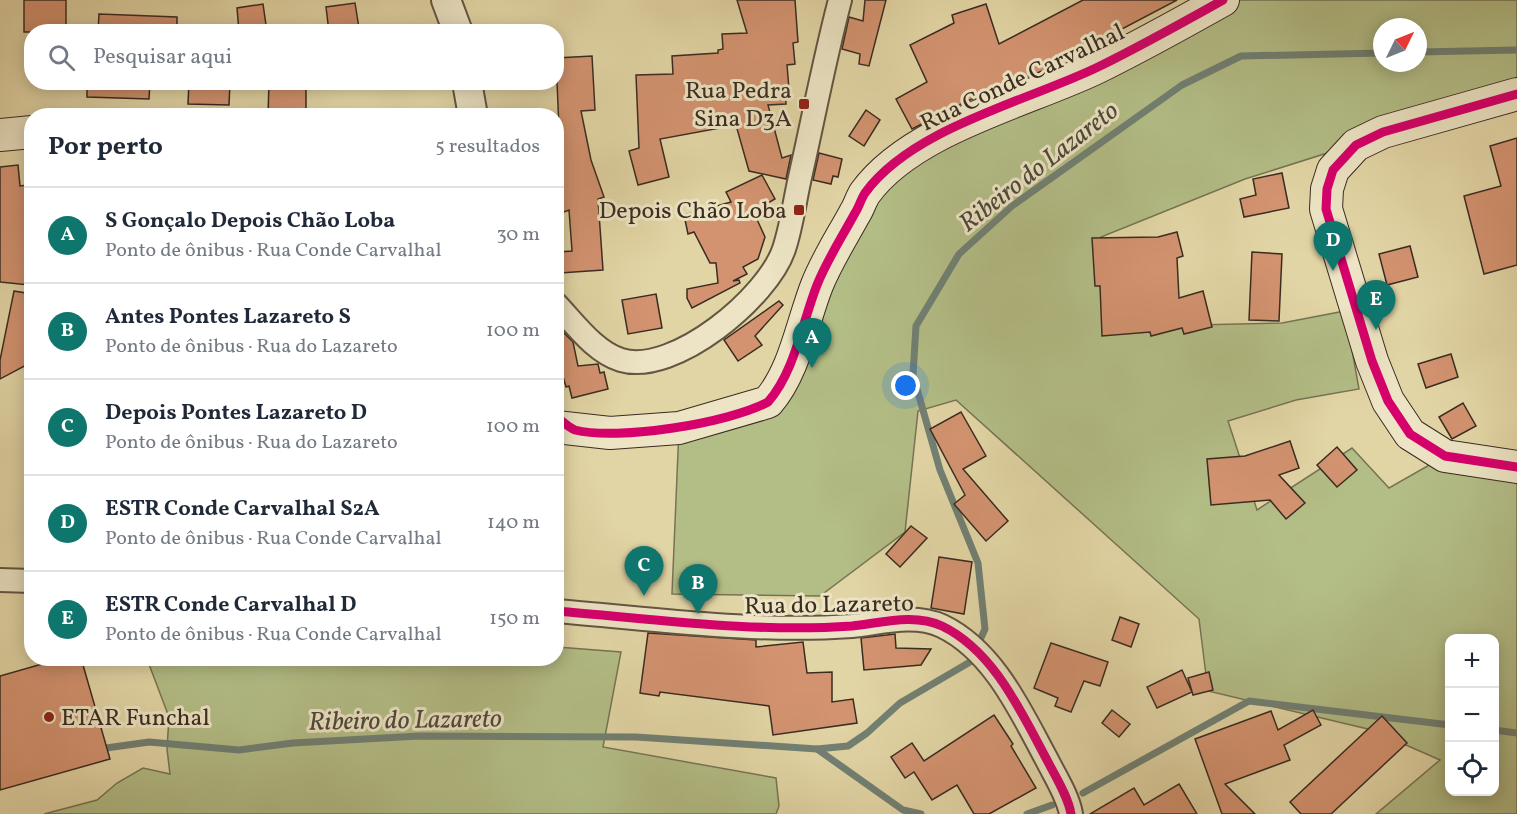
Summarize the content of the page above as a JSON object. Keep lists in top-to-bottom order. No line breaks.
{"streets":{"main road":["Rua Conde Carvalhal"],"street":["Rua do Lazareto"]},"water":["Ribeiro do Lazareto"],"places":{"transit":["Rua Pedra Sina D3A","Depois Chão Loba"],"other":["ETAR Funchal"]},"north":"top right","page":{"search":"Pesquisar aqui","heading":["Por perto","5 resultados"],"list":[{"mark":"A","name":"S Gonçalo Depois Chão Loba","note":"Ponto de ônibus · Rua Conde Carvalhal","value":"30 m"},{"mark":"B","name":"Antes Pontes Lazareto S","note":"Ponto de ônibus · Rua do Lazareto","value":"100 m"},{"mark":"C","name":"Depois Pontes Lazareto D","note":"Ponto de ônibus · Rua do Lazareto","value":"100 m"},{"mark":"D","name":"ESTR Conde Carvalhal S2A","note":"Ponto de ônibus · Rua Conde Carvalhal","value":"140 m"},{"mark":"E","name":"ESTR Conde Carvalhal D","note":"Ponto de ônibus · Rua Conde Carvalhal","value":"150 m"}],"pins":["D","E","A","C","B"],"map_buttons":["+","−"]}}
